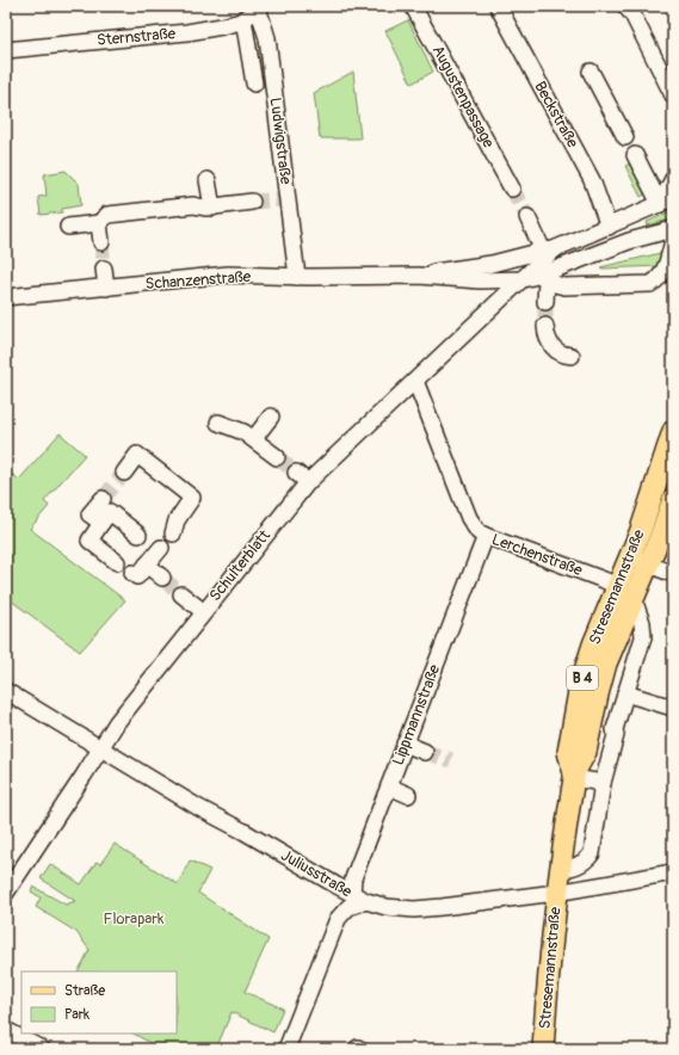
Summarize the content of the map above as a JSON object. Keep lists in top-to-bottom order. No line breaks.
{"streets":{"main road":["Stresemannstraße","B 4"],"street":["Sternstraße","Augustenpassage","Beckstraße","Ludwigstraße","Schanzenstraße","Lerchenstraße","Schulterblatt","Lippmannstraße","Juliusstraße"]},"crossings":[["Sternstraße","Ludwigstraße"],["Ludwigstraße","Schanzenstraße"],["Schanzenstraße","Schulterblatt"],["Lerchenstraße","Schulterblatt"],["Lerchenstraße","Stresemannstraße"],["Lerchenstraße","Lippmannstraße"],["Schulterblatt","Juliusstraße"],["Stresemannstraße","Juliusstraße"],["Lippmannstraße","Juliusstraße"]],"parks":["Florapark"],"legend":["Straße","Park"]}
